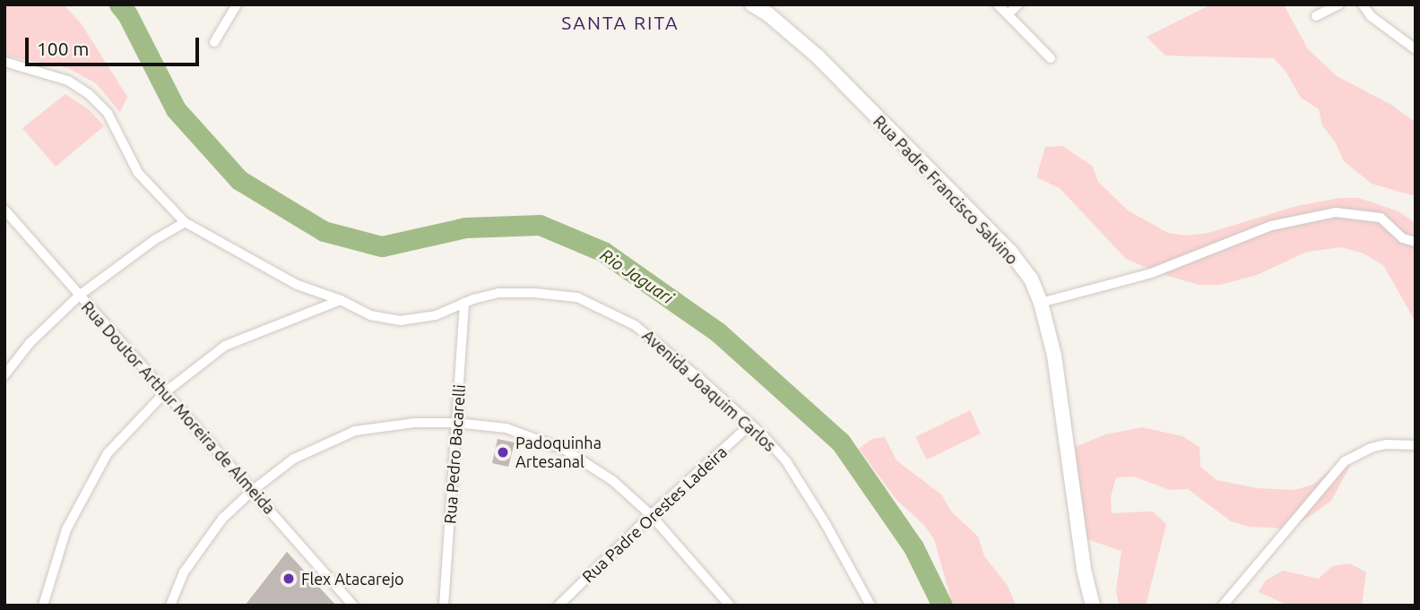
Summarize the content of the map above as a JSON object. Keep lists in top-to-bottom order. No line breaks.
{"streets":{"street":["Rua Padre Francisco Salvino","Avenida Joaquim Carlos","Rua Doutor Arthur Moreira de Almeida","Rua Pedro Bacarelli","Rua Padre Orestes Ladeira"]},"crossings":[["Avenida Joaquim Carlos","Rua Pedro Bacarelli"],["Avenida Joaquim Carlos","Rua Padre Orestes Ladeira"]],"districts":["SANTA RITA"],"water":["Rio Jaguari"],"places":["Padoquinha Artesanal","Flex Atacarejo"],"scale_bar":"100 m"}
